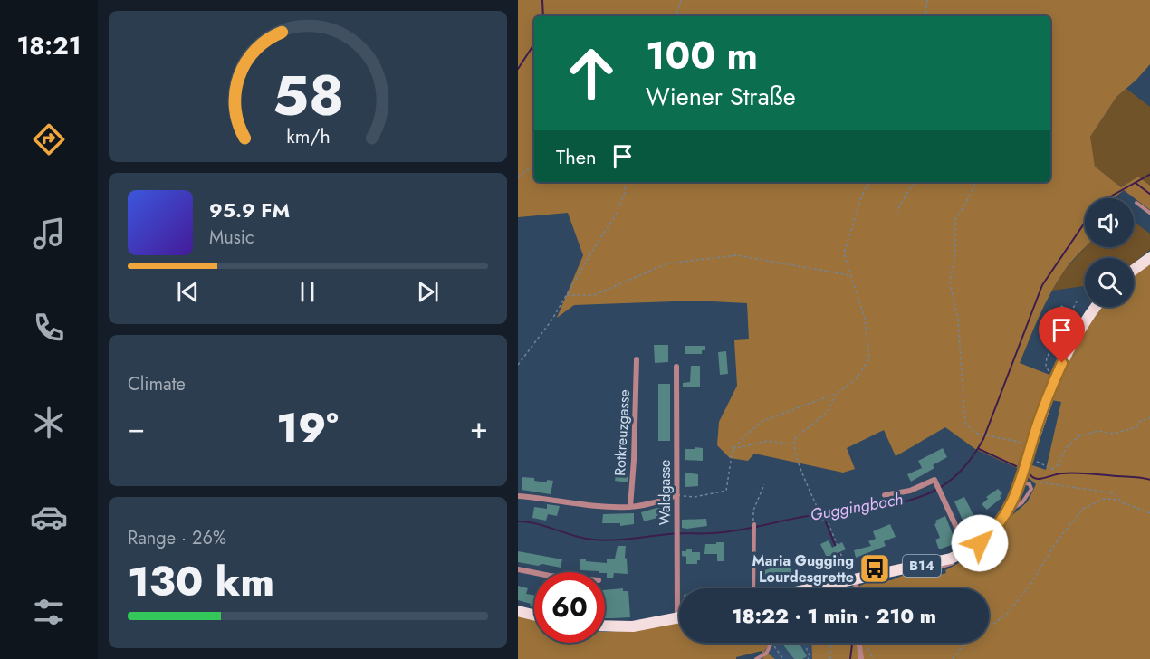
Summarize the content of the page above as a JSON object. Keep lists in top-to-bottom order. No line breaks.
{"streets":{"main road":["B14"],"street":["Rotkreuzgasse","Waldgasse"]},"water":["Guggingbach"],"places":{"bus stop":["Maria Gugging Lourdesgrotte"]},"page":{"tabs":"18:21","turn":["100 m","Wiener Straße"],"then":"Then","song":["95.9 FM","Music"],"tile":["Climate",["Range · 26%","130 km"]],"heat":["−","19°","+"],"limit":"60","trip":"18:22 · 1 min · 210 m","gauge":["58","km/h"]}}
